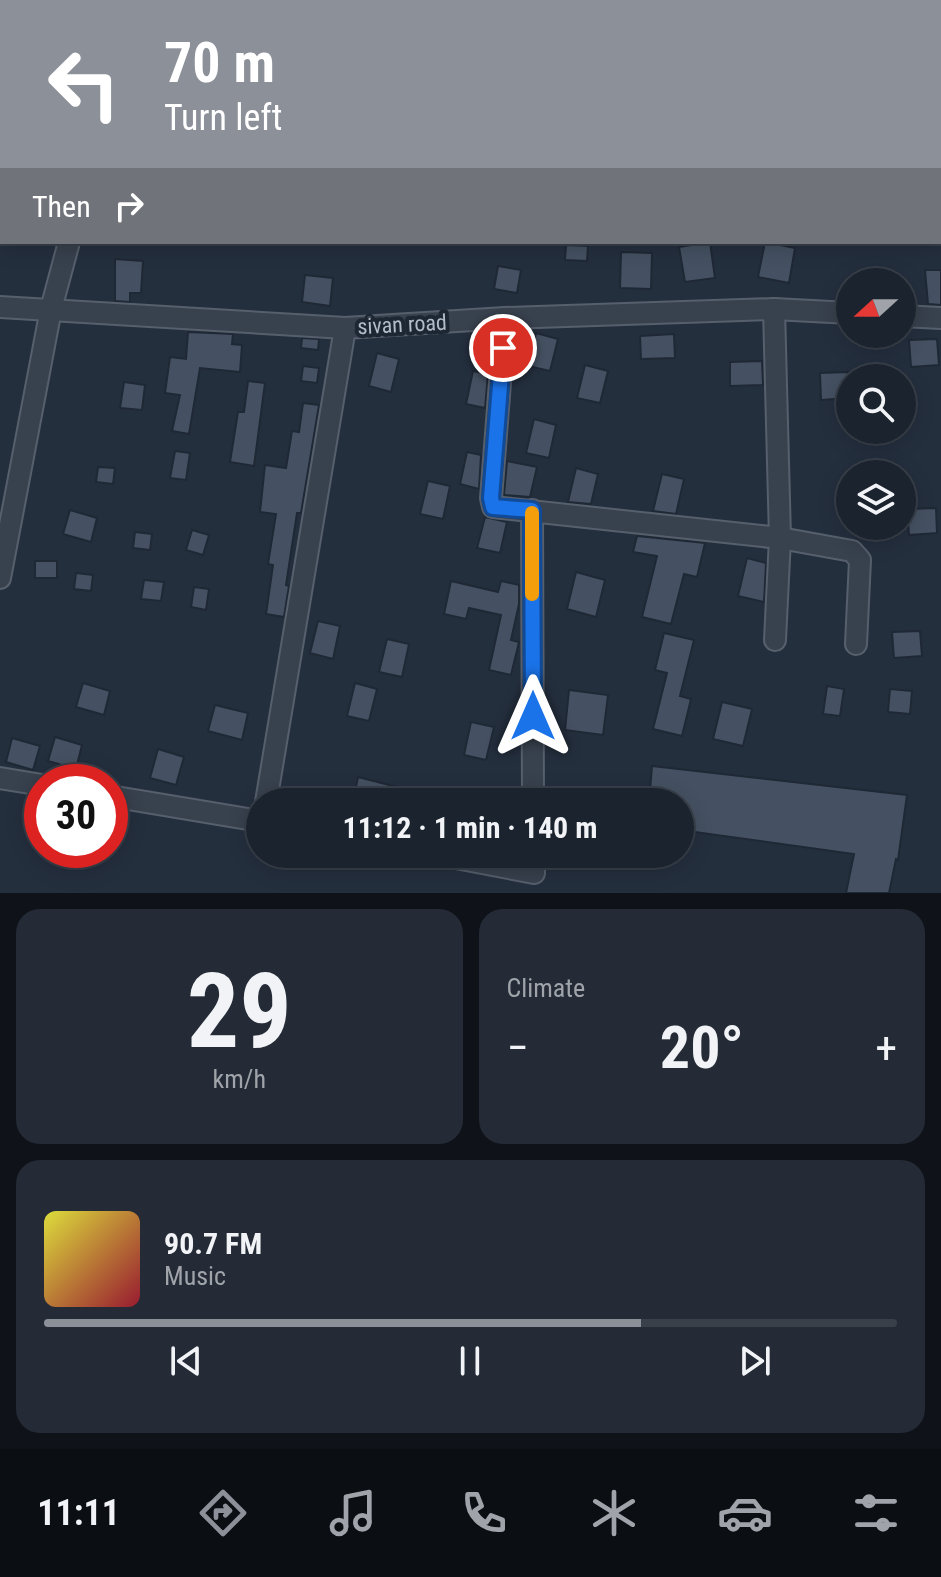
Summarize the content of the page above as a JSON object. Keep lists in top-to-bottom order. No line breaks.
{"streets":{"street":["sivan road"]},"north":"left","page":{"turn":["70 m","Turn left"],"then":"Then","limit":"30","trip":"11:12 · 1 min · 140 m","tile":[["29","km/h"],"Climate"],"heat":["−","20°","+"],"song":["90.7 FM","Music"],"tabs":"11:11"}}
